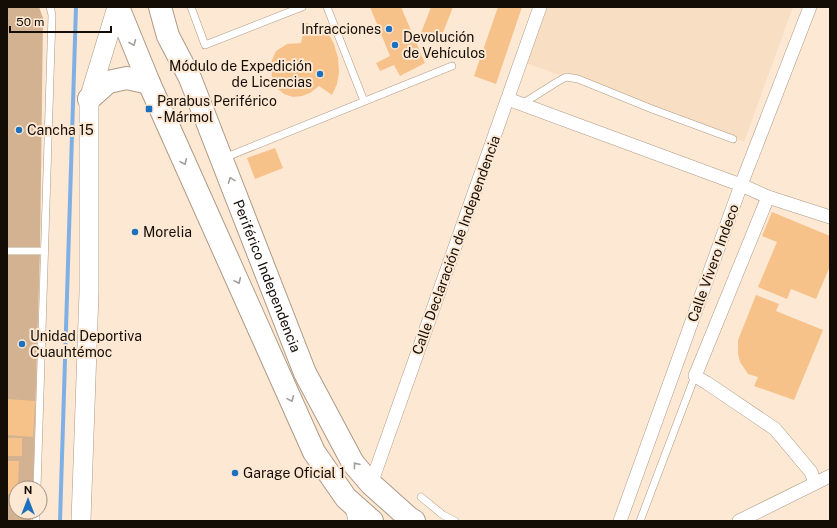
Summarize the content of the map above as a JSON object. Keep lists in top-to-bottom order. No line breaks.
{"streets":{"highway":["Periférico Independencia"],"street":["Calle Declaración de Independencia","Calle Vivero Indeco"]},"crossings":[["Calle Declaración de Independencia","Periférico Independencia"]],"places":{"other":["Infracciones","Devolución de Vehículos","Módulo de Expedición de Licencias","Cancha 15","Morelia","Unidad Deportiva Cuauhtémoc","Garage Oficial 1"],"transit":["Parabus Periférico - Mármol"]},"scale_bar":"50 m","north":"top"}
